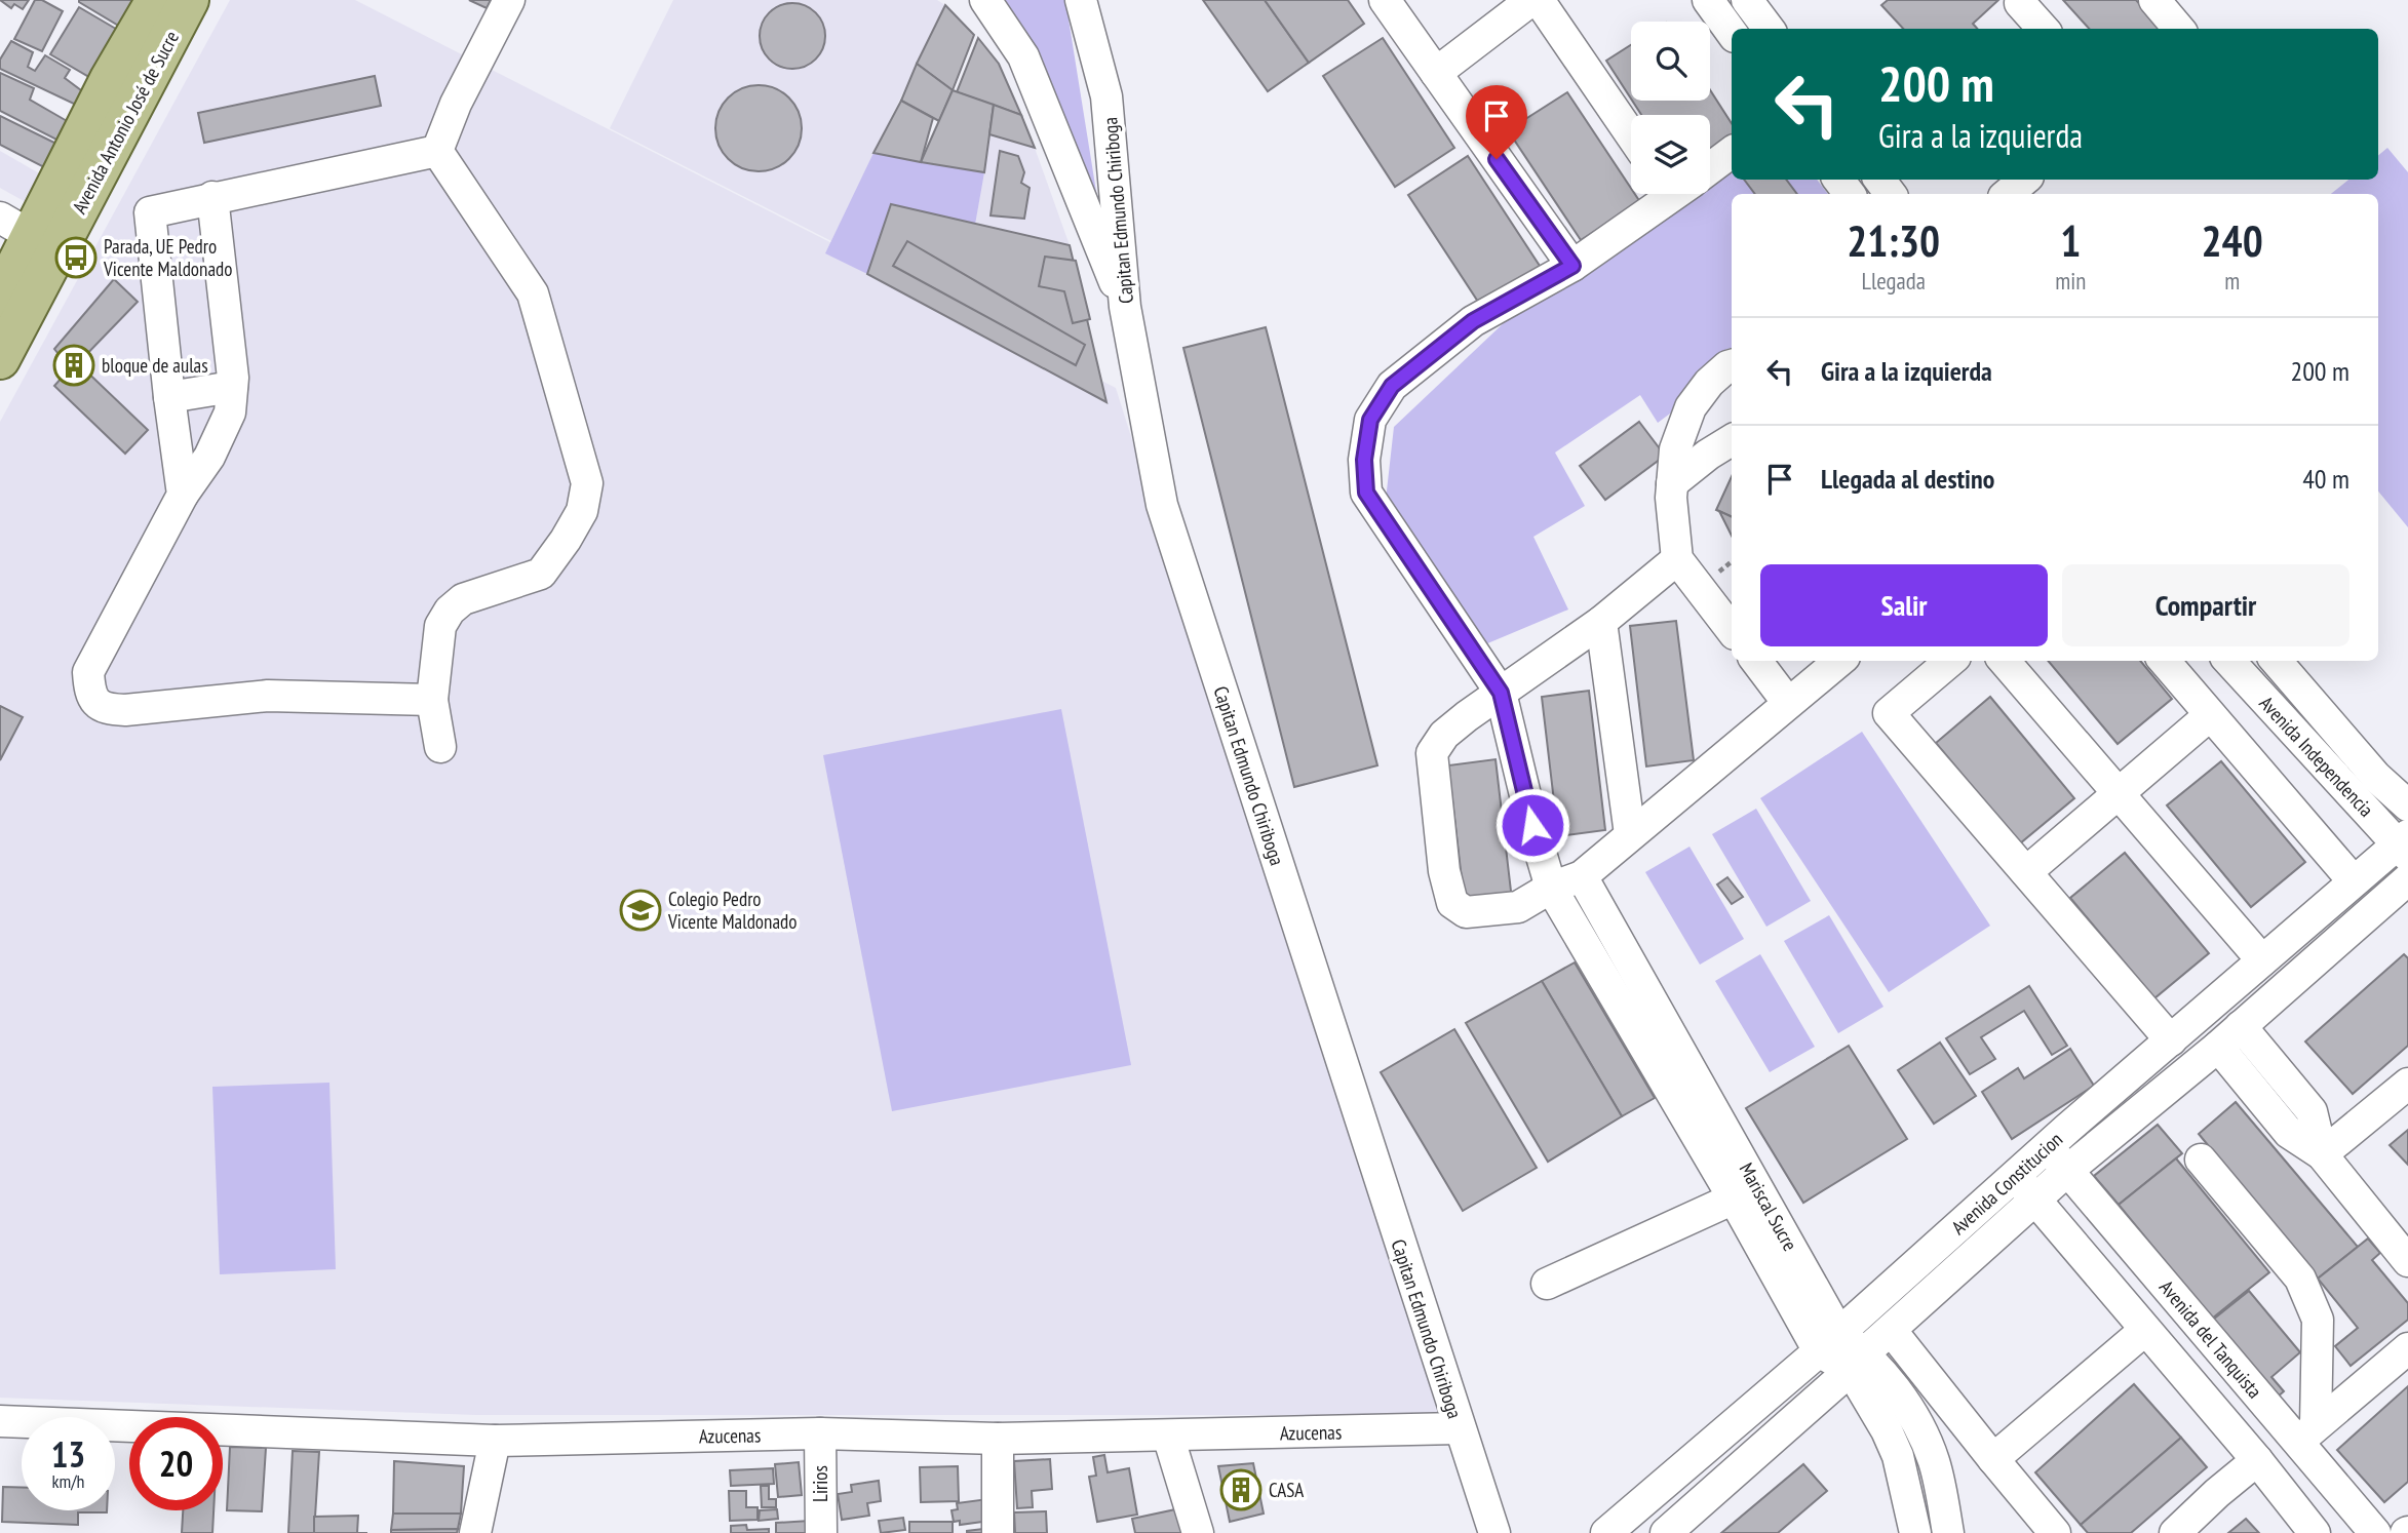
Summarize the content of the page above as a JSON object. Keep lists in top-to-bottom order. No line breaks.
{"streets":{"main road":["Avenida Antonio José de Sucre"],"street":["Capitan Edmundo Chiriboga","Avenida Independencia","Avenida Constitucion","Mariscal Sucre","Avenida del Tanquista","Azucenas","Lirios"]},"crossings":[["Capitan Edmundo Chiriboga","Azucenas"],["Avenida Independencia","Avenida Constitucion"],["Avenida Constitucion","Mariscal Sucre"],["Avenida Constitucion","Avenida del Tanquista"],["Azucenas","Lirios"]],"places":{"bus stop":["Parada, UE Pedro Vicente Maldonado"],"building":["bloque de aulas","CASA"],"school or university":["Colegio Pedro Vicente Maldonado"]},"page":{"turn":["200 m","Gira a la izquierda"],"eta":["21:30","Llegada","1","min","240","m"],"list":[{"name":"Gira a la izquierda","value":"200 m"},{"name":"Llegada al destino","value":"40 m"}],"buttons":["Salir","Compartir"],"speed":"13 km/h","limit":"20"}}
